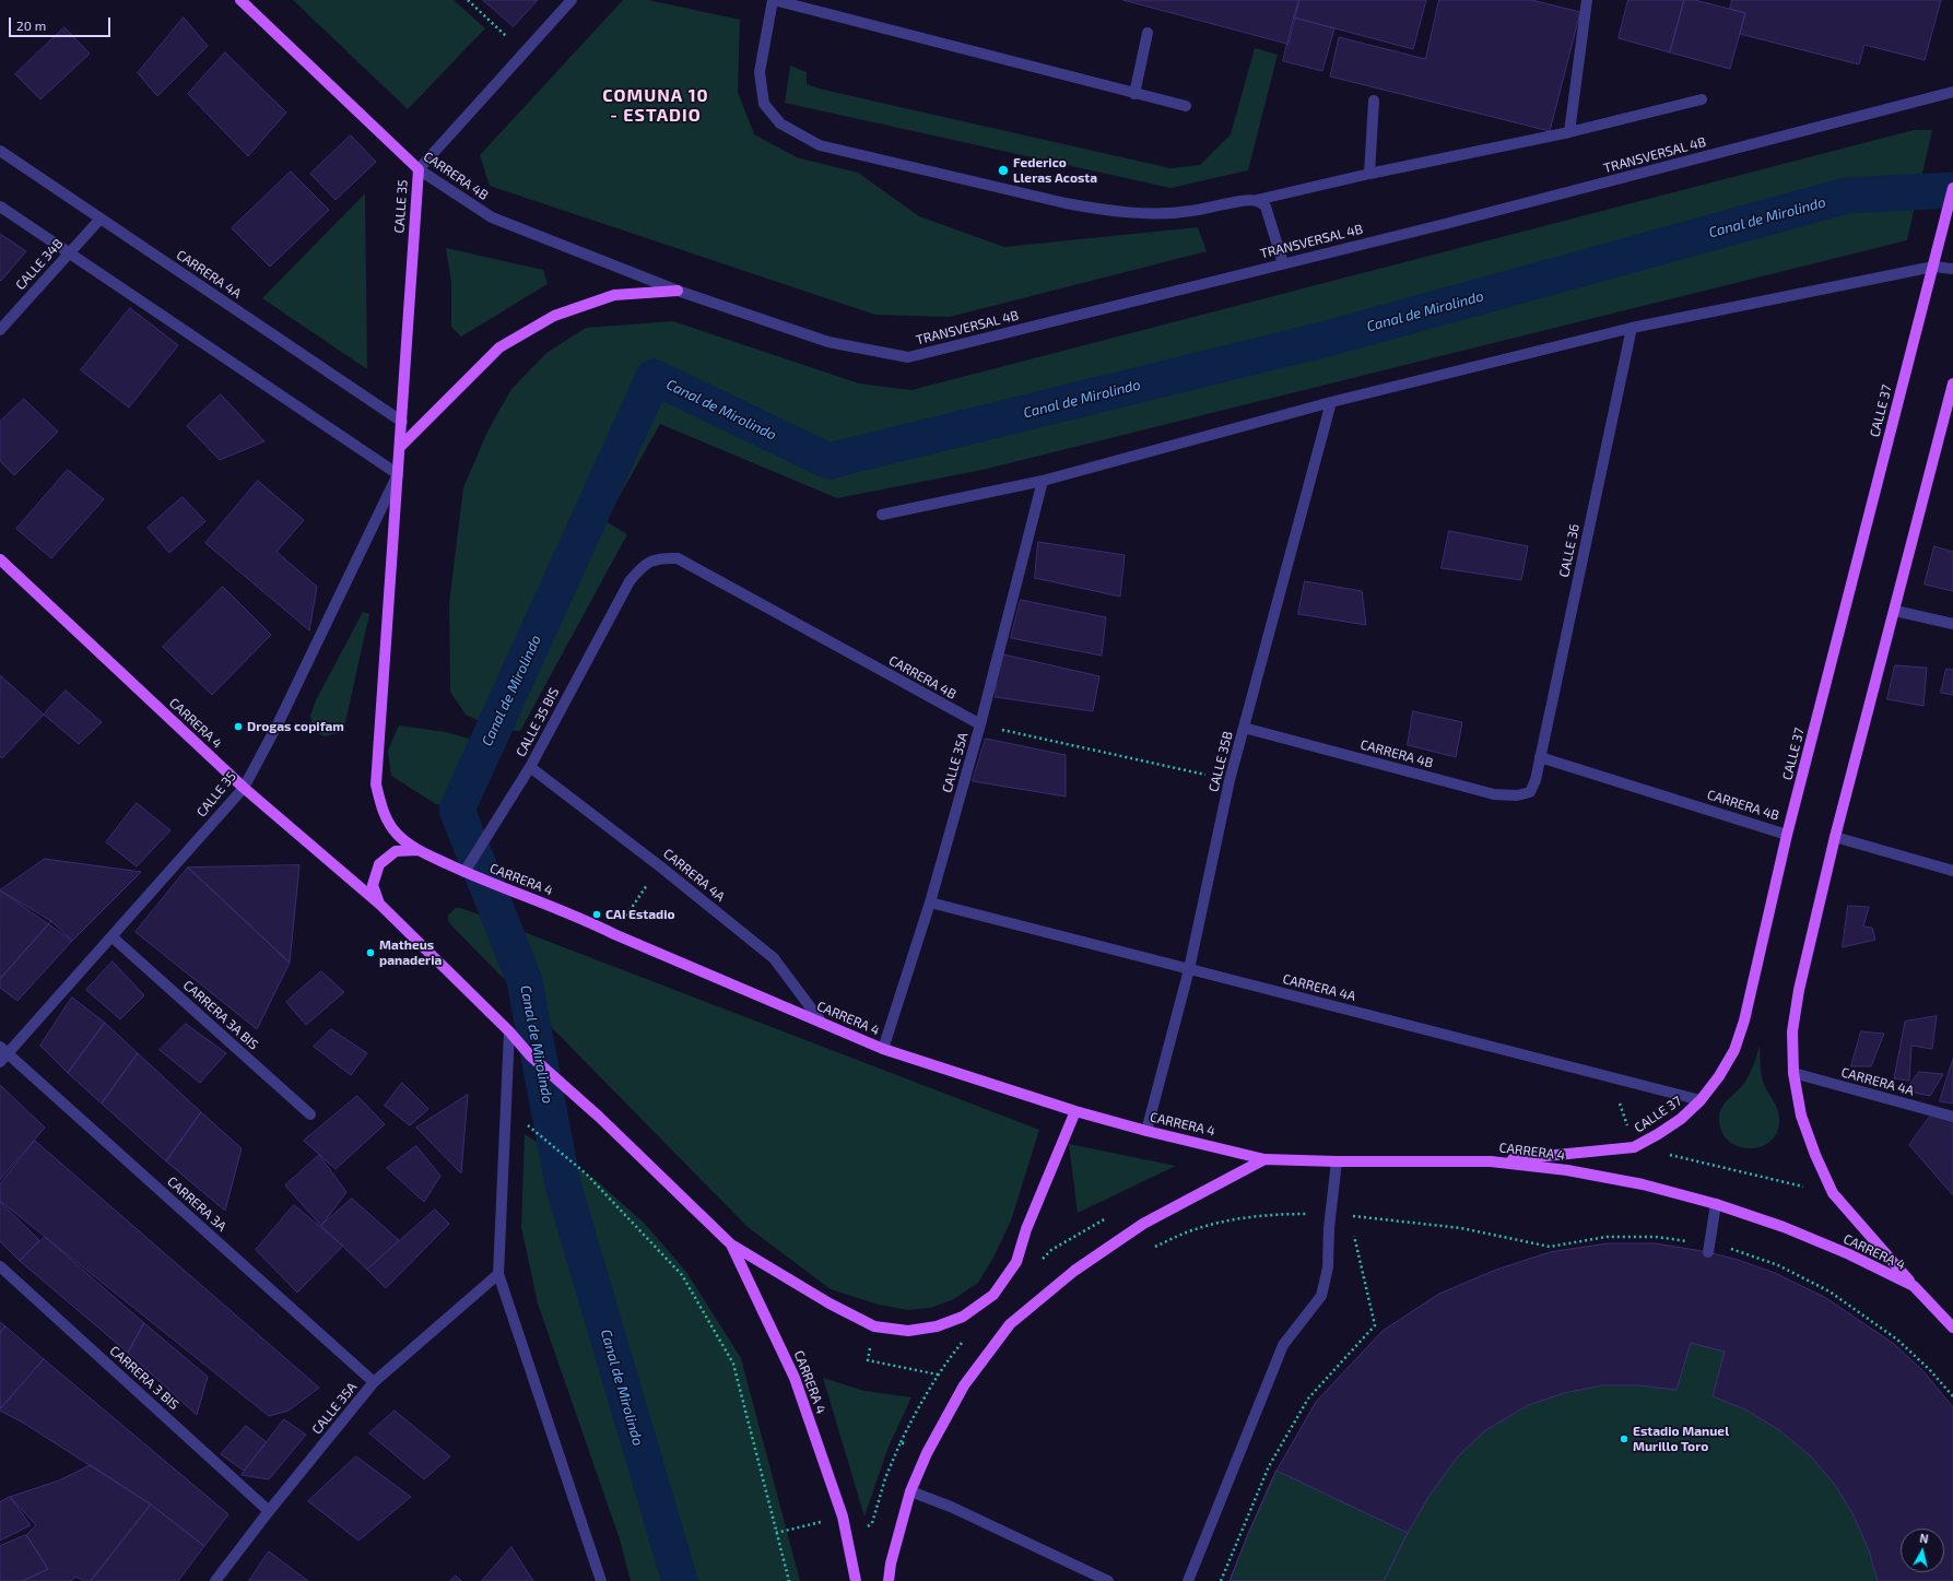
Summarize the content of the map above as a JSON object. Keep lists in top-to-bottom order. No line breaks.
{"streets":{"main road":["CARRERA 4B","CALLE 35","CALLE 37","CARRERA 4"],"street":["TRANSVERSAL 4B","CALLE 34B","CARRERA 4A","CALLE 36","CALLE 35 BIS","CALLE 35B","CALLE 35A","CARRERA 3A BIS","CARRERA 3A","CARRERA 3 BIS"]},"crossings":[["TRANSVERSAL 4B","CARRERA 4B"],["CARRERA 4B","CALLE 35"],["CARRERA 4B","CALLE 37"],["CARRERA 4B","CALLE 36"],["CARRERA 4B","CALLE 35 BIS"],["CARRERA 4B","CALLE 35B"],["CARRERA 4B","CALLE 35A"],["CALLE 35","CARRERA 4A"],["CALLE 35","CARRERA 4"],["CALLE 35","CARRERA 3A BIS"],["CALLE 35","CARRERA 3A"],["CALLE 34B","CARRERA 4A"],["CARRERA 4A","CALLE 37"],["CARRERA 4A","CALLE 35 BIS"],["CARRERA 4A","CARRERA 4"],["CARRERA 4A","CALLE 35B"],["CARRERA 4A","CALLE 35A"],["CALLE 37","CARRERA 4"],["CALLE 35 BIS","CARRERA 4"],["CARRERA 4","CALLE 35B"],["CARRERA 4","CALLE 35A"],["CALLE 35A","CARRERA 3A"],["CALLE 35A","CARRERA 3 BIS"]],"districts":["COMUNA 10 - ESTADIO"],"water":["Canal de Mirolindo"],"places":["Federico Lleras Acosta","Drogas copifam","CAI Estadio","Matheus panaderia","Estadio Manuel Murillo Toro"],"scale_bar":"20 m","north":"top"}
